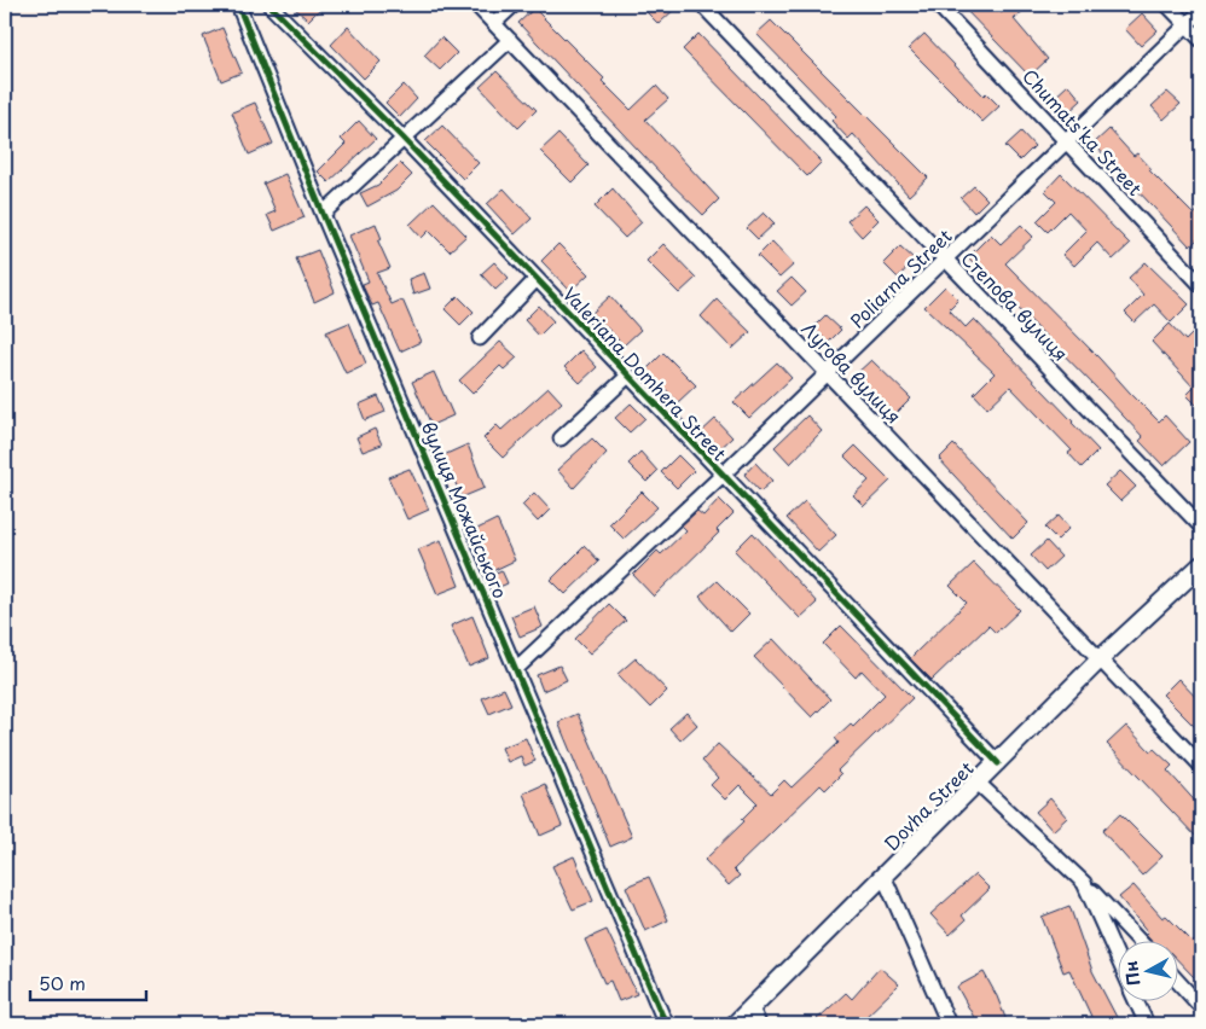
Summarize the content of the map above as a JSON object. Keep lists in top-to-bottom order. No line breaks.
{"streets":{"street":["Chumats'ka Street","Poliarna Street","Степова вулиця","Лугова вулиця","Valeriana Domhera Street","вулиця Можайського","Dovha Street"]},"crossings":[["Chumats'ka Street","Poliarna Street"],["Poliarna Street","Степова вулиця"],["Poliarna Street","Лугова вулиця"],["Poliarna Street","Valeriana Domhera Street"],["Poliarna Street","вулиця Можайського"],["Лугова вулиця","Dovha Street"],["Valeriana Domhera Street","Dovha Street"]],"scale_bar":"50 m","north":"left"}
